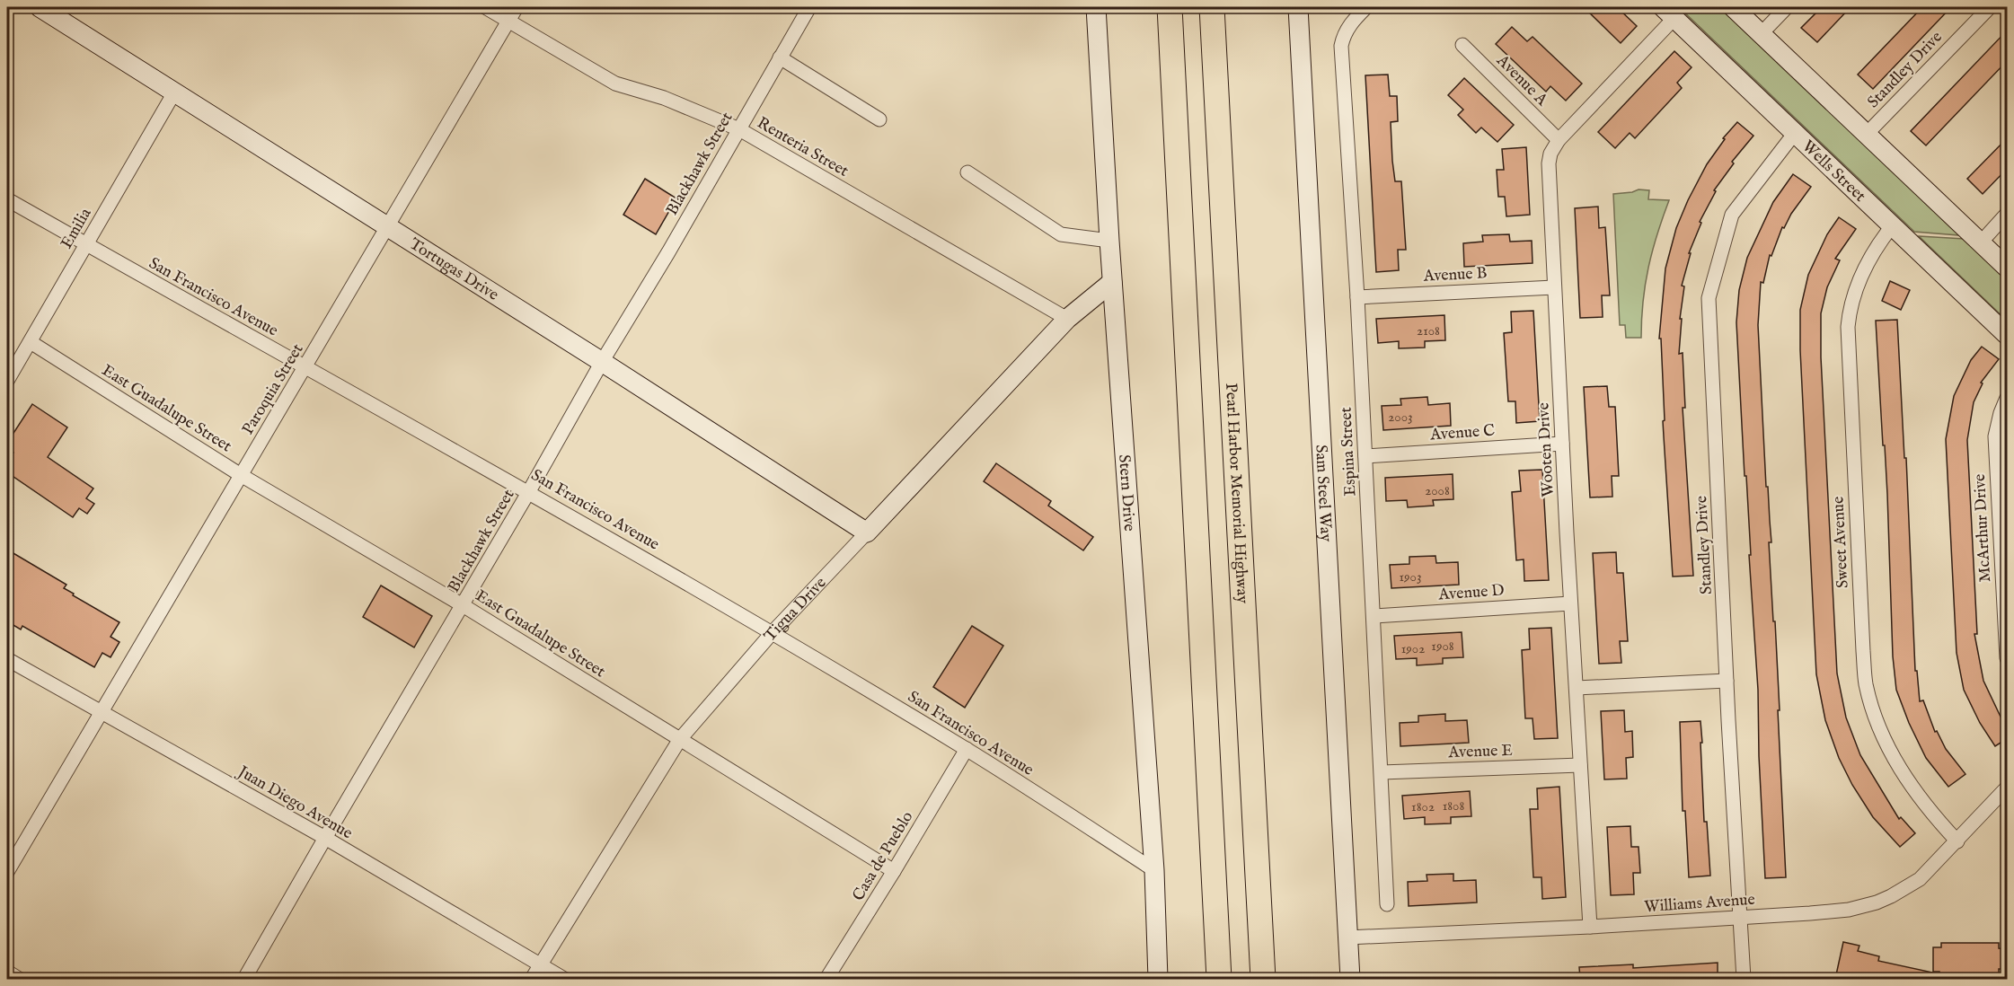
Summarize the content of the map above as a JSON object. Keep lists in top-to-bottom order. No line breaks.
{"streets":{"highway":["Pearl Harbor Memorial Highway"],"street":["Standley Drive","Avenue A","Renteria Street","Blackhawk Street","Wells Street","Emilia","Tortugas Drive","Avenue B","San Francisco Avenue","Paroquia Street","East Guadalupe Street","Avenue C","Wooten Drive","Espina Street","Stern Drive","Sam Steel Way","McArthur Drive","Sweet Avenue","Avenue D","Tigua Drive","Avenue E","Juan Diego Avenue","Casa de Pueblo","Williams Avenue"]},"crossings":[["Standley Drive","Wells Street"],["Standley Drive","Williams Avenue"],["Avenue A","Wooten Drive"],["Renteria Street","Blackhawk Street"],["Renteria Street","Paroquia Street"],["Renteria Street","Tigua Drive"],["Blackhawk Street","Tortugas Drive"],["Blackhawk Street","San Francisco Avenue"],["Blackhawk Street","East Guadalupe Street"],["Blackhawk Street","Juan Diego Avenue"],["Wells Street","Wooten Drive"],["Wells Street","Sweet Avenue"],["Emilia","Tortugas Drive"],["Emilia","San Francisco Avenue"],["Emilia","East Guadalupe Street"],["Tortugas Drive","Paroquia Street"],["Tortugas Drive","Tigua Drive"],["Avenue B","Wooten Drive"],["Avenue B","Espina Street"],["San Francisco Avenue","Paroquia Street"],["San Francisco Avenue","Stern Drive"],["San Francisco Avenue","Tigua Drive"],["San Francisco Avenue","Casa de Pueblo"],["Paroquia Street","East Guadalupe Street"],["Paroquia Street","Juan Diego Avenue"],["East Guadalupe Street","Tigua Drive"],["East Guadalupe Street","Casa de Pueblo"],["Avenue C","Wooten Drive"],["Avenue C","Espina Street"],["Wooten Drive","Avenue D"],["Wooten Drive","Avenue E"],["Wooten Drive","Williams Avenue"],["Espina Street","Avenue D"],["Espina Street","Avenue E"],["Stern Drive","Tigua Drive"],["Sam Steel Way","Williams Avenue"],["Sweet Avenue","Williams Avenue"],["Tigua Drive","Juan Diego Avenue"]],"house_numbers":["2108","2003","2008","1903","1908","1902","1808","1802"]}
